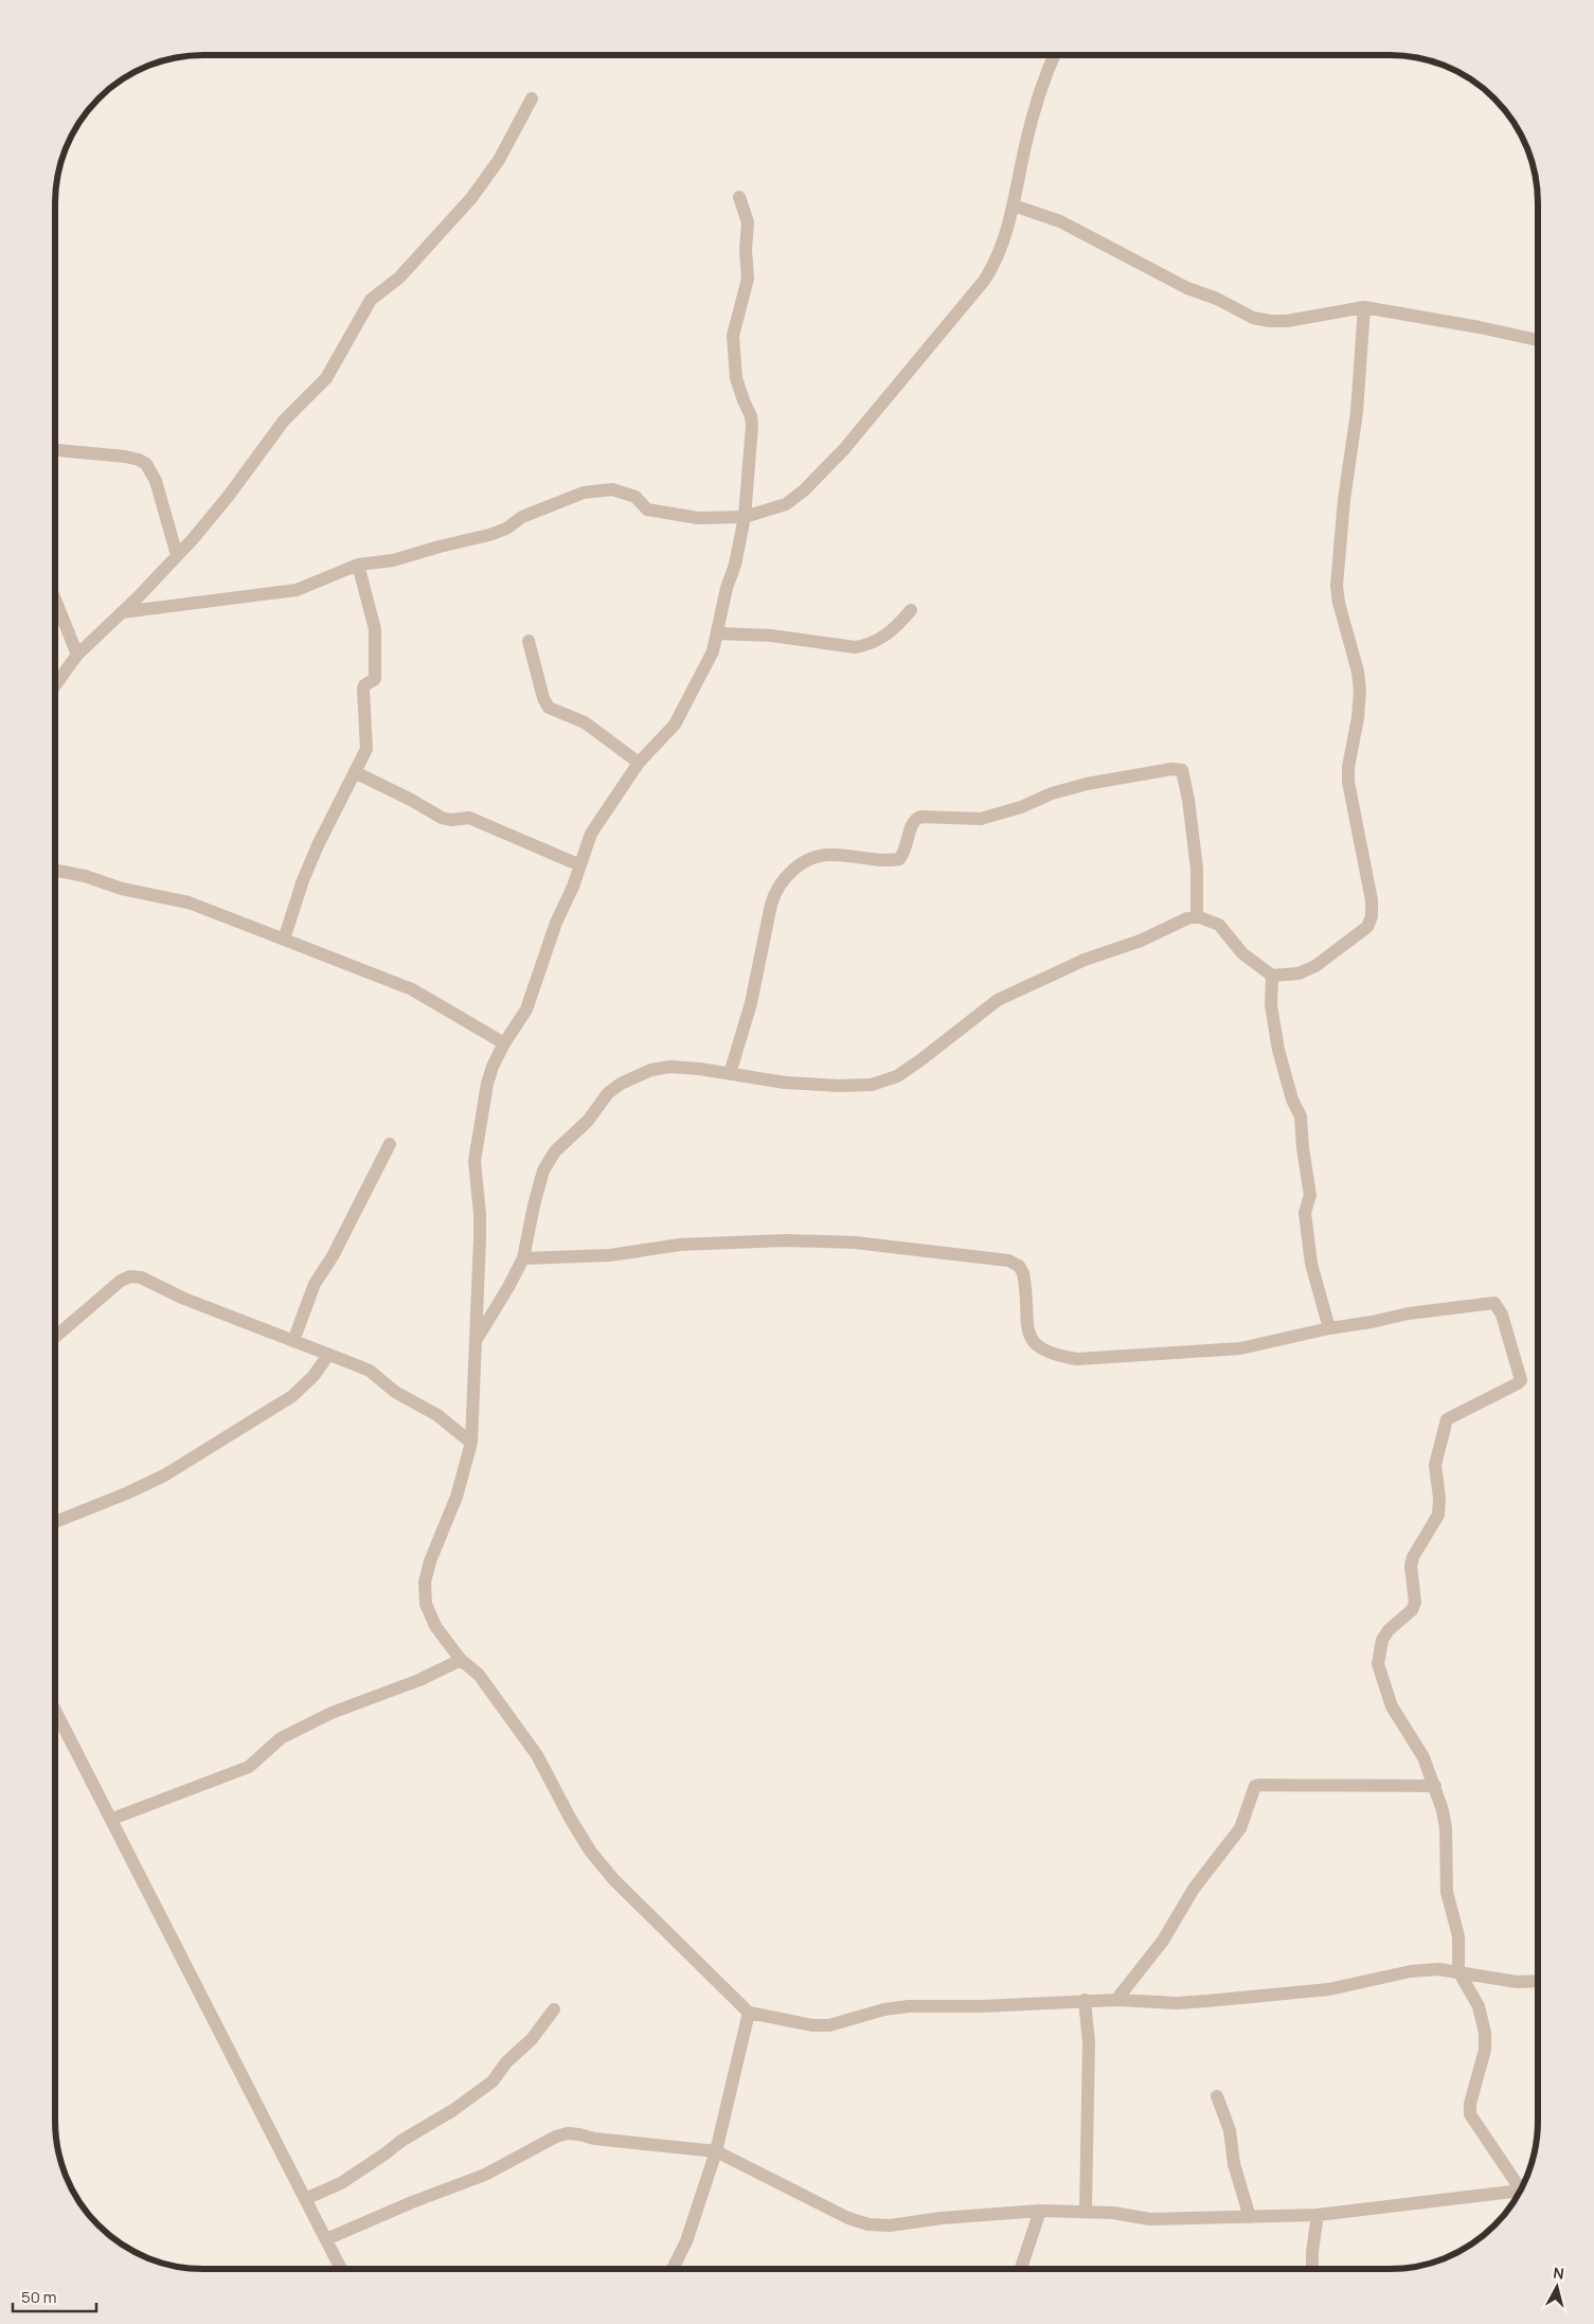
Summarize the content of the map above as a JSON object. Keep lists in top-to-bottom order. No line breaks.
{"scale_bar":"50 m","north":"top"}
